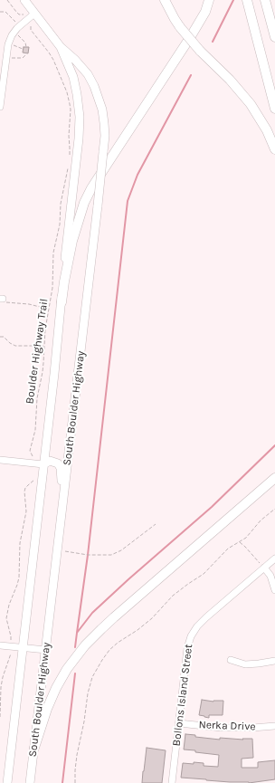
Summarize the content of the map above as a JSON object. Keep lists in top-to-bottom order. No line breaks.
{"streets":{"main road":["South Boulder Highway"],"street":["Bollons Island Street","Nerka Drive"],"path":["Boulder Highway Trail"]},"crossings":[["Bollons Island Street","Nerka Drive"]]}
